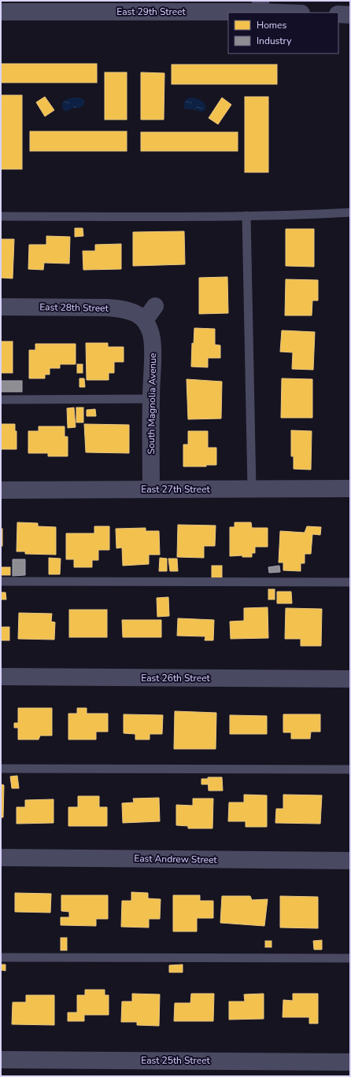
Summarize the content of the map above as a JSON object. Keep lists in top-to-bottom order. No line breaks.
{"streets":{"street":["East 29th Street","East 28th Street","South Magnolia Avenue","East 27th Street","East 26th Street","East Andrew Street","East 25th Street"]},"crossings":[["East 28th Street","South Magnolia Avenue"],["South Magnolia Avenue","East 27th Street"]],"legend":["Homes","Industry"]}
